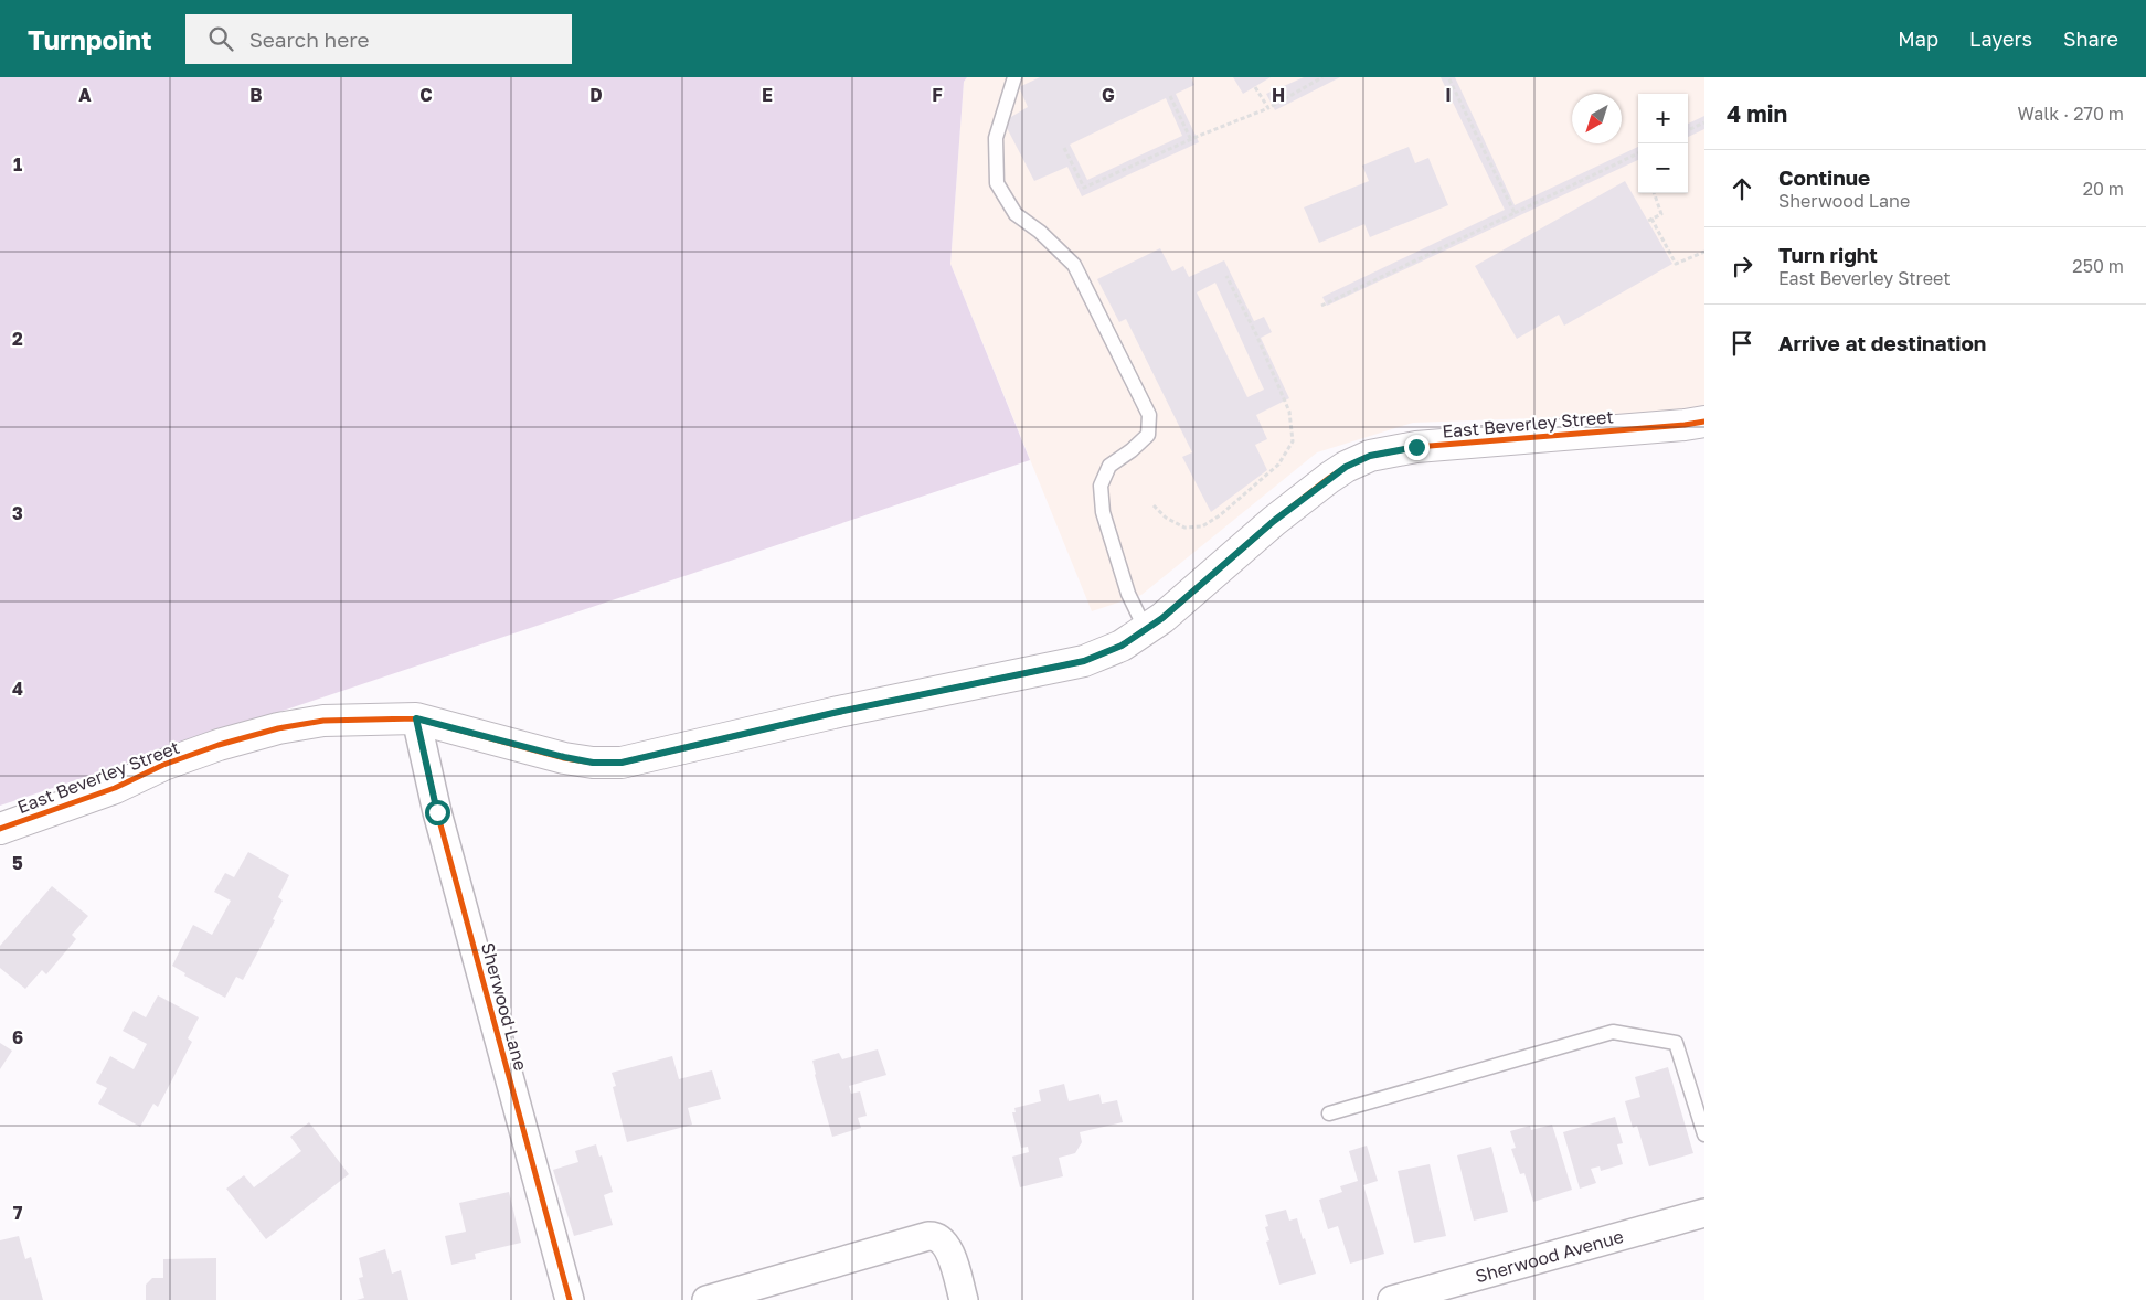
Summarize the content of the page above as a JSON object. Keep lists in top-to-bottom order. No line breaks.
{"streets":{"street":["East Beverley Street","Sherwood Lane","Sherwood Avenue"]},"crossings":[["East Beverley Street","Sherwood Lane"]],"north":"bottom left","page":{"header":"Turnpoint","search":"Search here","nav":["Map","Layers","Share"],"heading":["4 min","Walk · 270 m"],"map_buttons":["+","−"],"list":[["Continue","Sherwood Lane","20 m"],["Turn right","East Beverley Street","250 m"],"Arrive at destination"]},"grid":{"columns":["A","B","C","D","E","F","G","H","I"],"rows":["1","2","3","4","5","6","7"]}}
